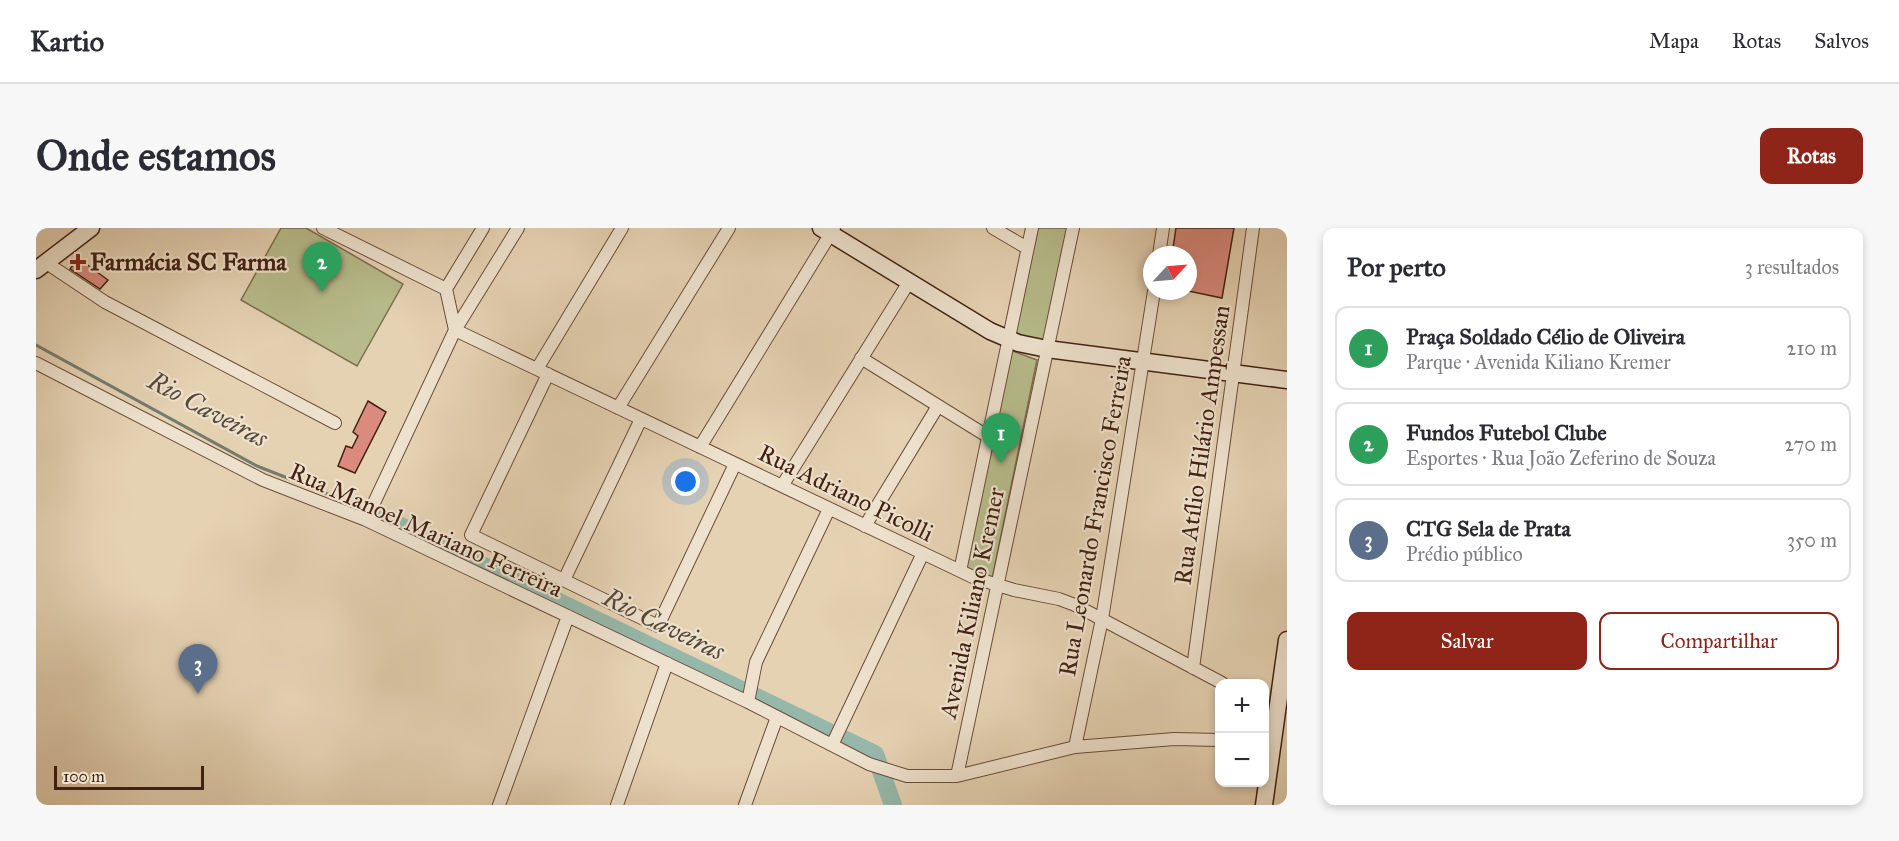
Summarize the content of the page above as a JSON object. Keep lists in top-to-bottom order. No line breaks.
{"streets":{"street":["Rua Atílio Hilário Ampessan","Rua Adriano Picolli","Rua Leonardo Francisco Ferreira","Rua Manoel Mariano Ferreira","Avenida Kiliano Kremer"]},"crossings":[["Rua Atílio Hilário Ampessan","Rua Adriano Picolli"],["Rua Adriano Picolli","Rua Leonardo Francisco Ferreira"],["Rua Adriano Picolli","Avenida Kiliano Kremer"],["Rua Leonardo Francisco Ferreira","Rua Manoel Mariano Ferreira"],["Rua Manoel Mariano Ferreira","Avenida Kiliano Kremer"]],"water":["Rio Caveiras"],"places":{"health":["Farmácia SC Farma"]},"scale_bar":"100 m","north":"top right","page":{"header":"Kartio","nav":["Mapa","Rotas","Salvos"],"buttons":["Rotas",["Salvar","Compartilhar"]],"title":"Onde estamos","heading":["Por perto","3 resultados"],"pins":["2","1","3"],"list":[{"mark":"1","name":"Praça Soldado Célio de Oliveira","note":"Parque · Avenida Kiliano Kremer","value":"210 m"},{"mark":"2","name":"Fundos Futebol Clube","note":"Esportes · Rua João Zeferino de Souza","value":"270 m"},{"mark":"3","name":"CTG Sela de Prata","note":"Prédio público","value":"350 m"}],"map_buttons":["+","−"],"scale":"100 m"}}
